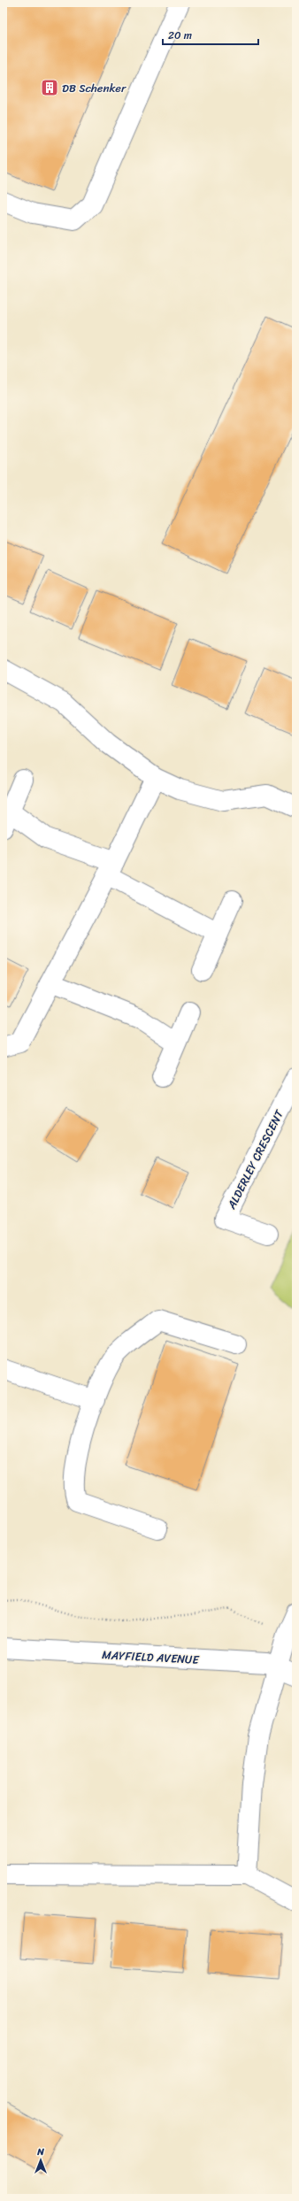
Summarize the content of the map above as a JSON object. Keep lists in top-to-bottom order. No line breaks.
{"streets":{"street":["ALDERLEY CRESCENT","MAYFIELD AVENUE"]},"places":{"building":["DB Schenker"]},"scale_bar":"20 m","north":"top"}
